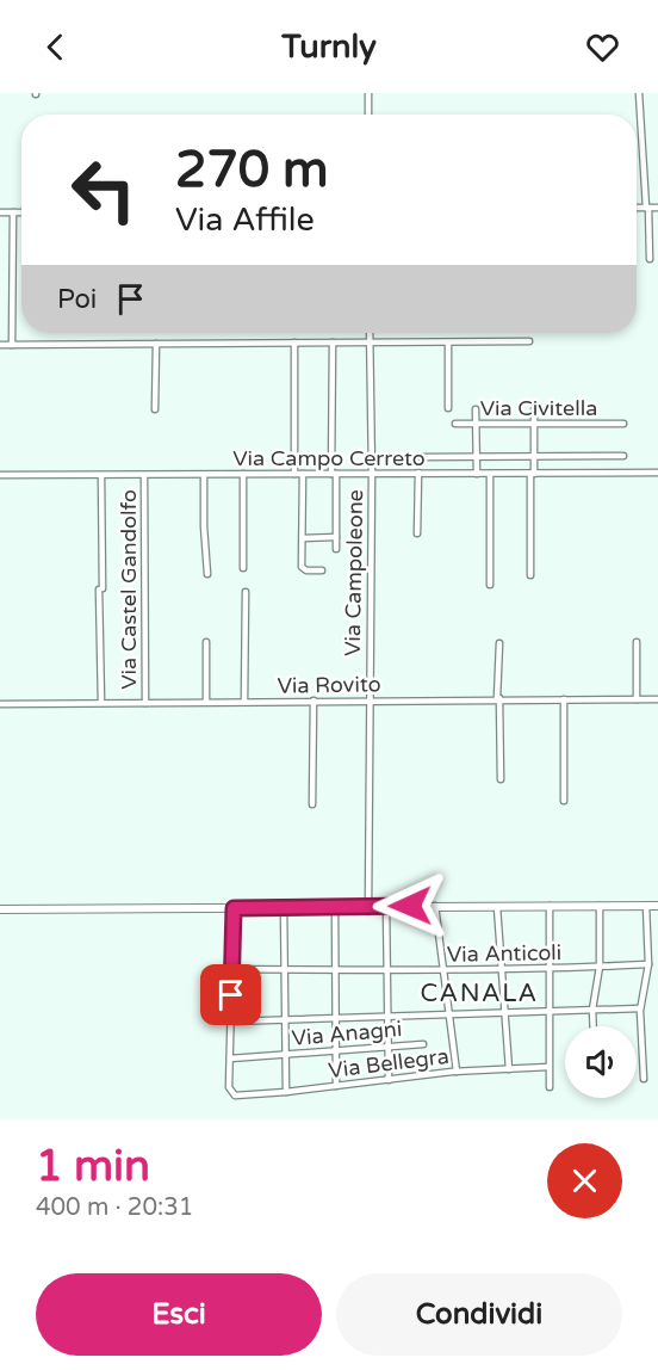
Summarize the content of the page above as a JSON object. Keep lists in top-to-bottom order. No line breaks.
{"streets":{"street":["Via Civitella","Via Campo Cerreto","Via Campoleone","Via Castel Gandolfo","Via Rovito","Via Anticoli","Via Anagni","Via Bellegra"]},"crossings":[["Via Campo Cerreto","Via Campoleone"],["Via Campo Cerreto","Via Castel Gandolfo"],["Via Campoleone","Via Rovito"],["Via Castel Gandolfo","Via Rovito"],["Via Anagni","Via Bellegra"]],"districts":["CANALA"],"page":{"header":"Turnly","turn":["270 m","Via Affile"],"then":"Poi","heading":["1 min","400 m · 20:31"],"buttons":["Esci","Condividi"]}}
